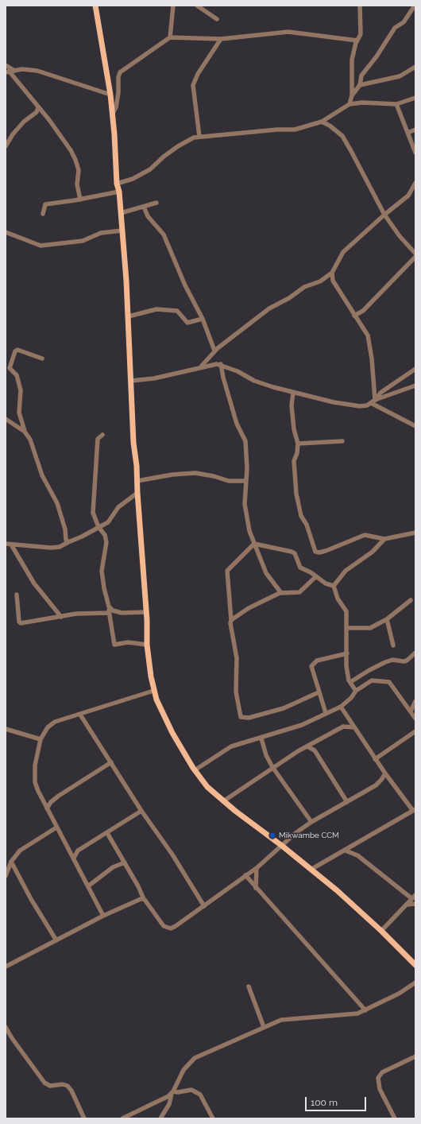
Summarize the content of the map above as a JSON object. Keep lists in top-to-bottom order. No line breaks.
{"places":["Mikwambe CCM"],"scale_bar":"100 m"}
